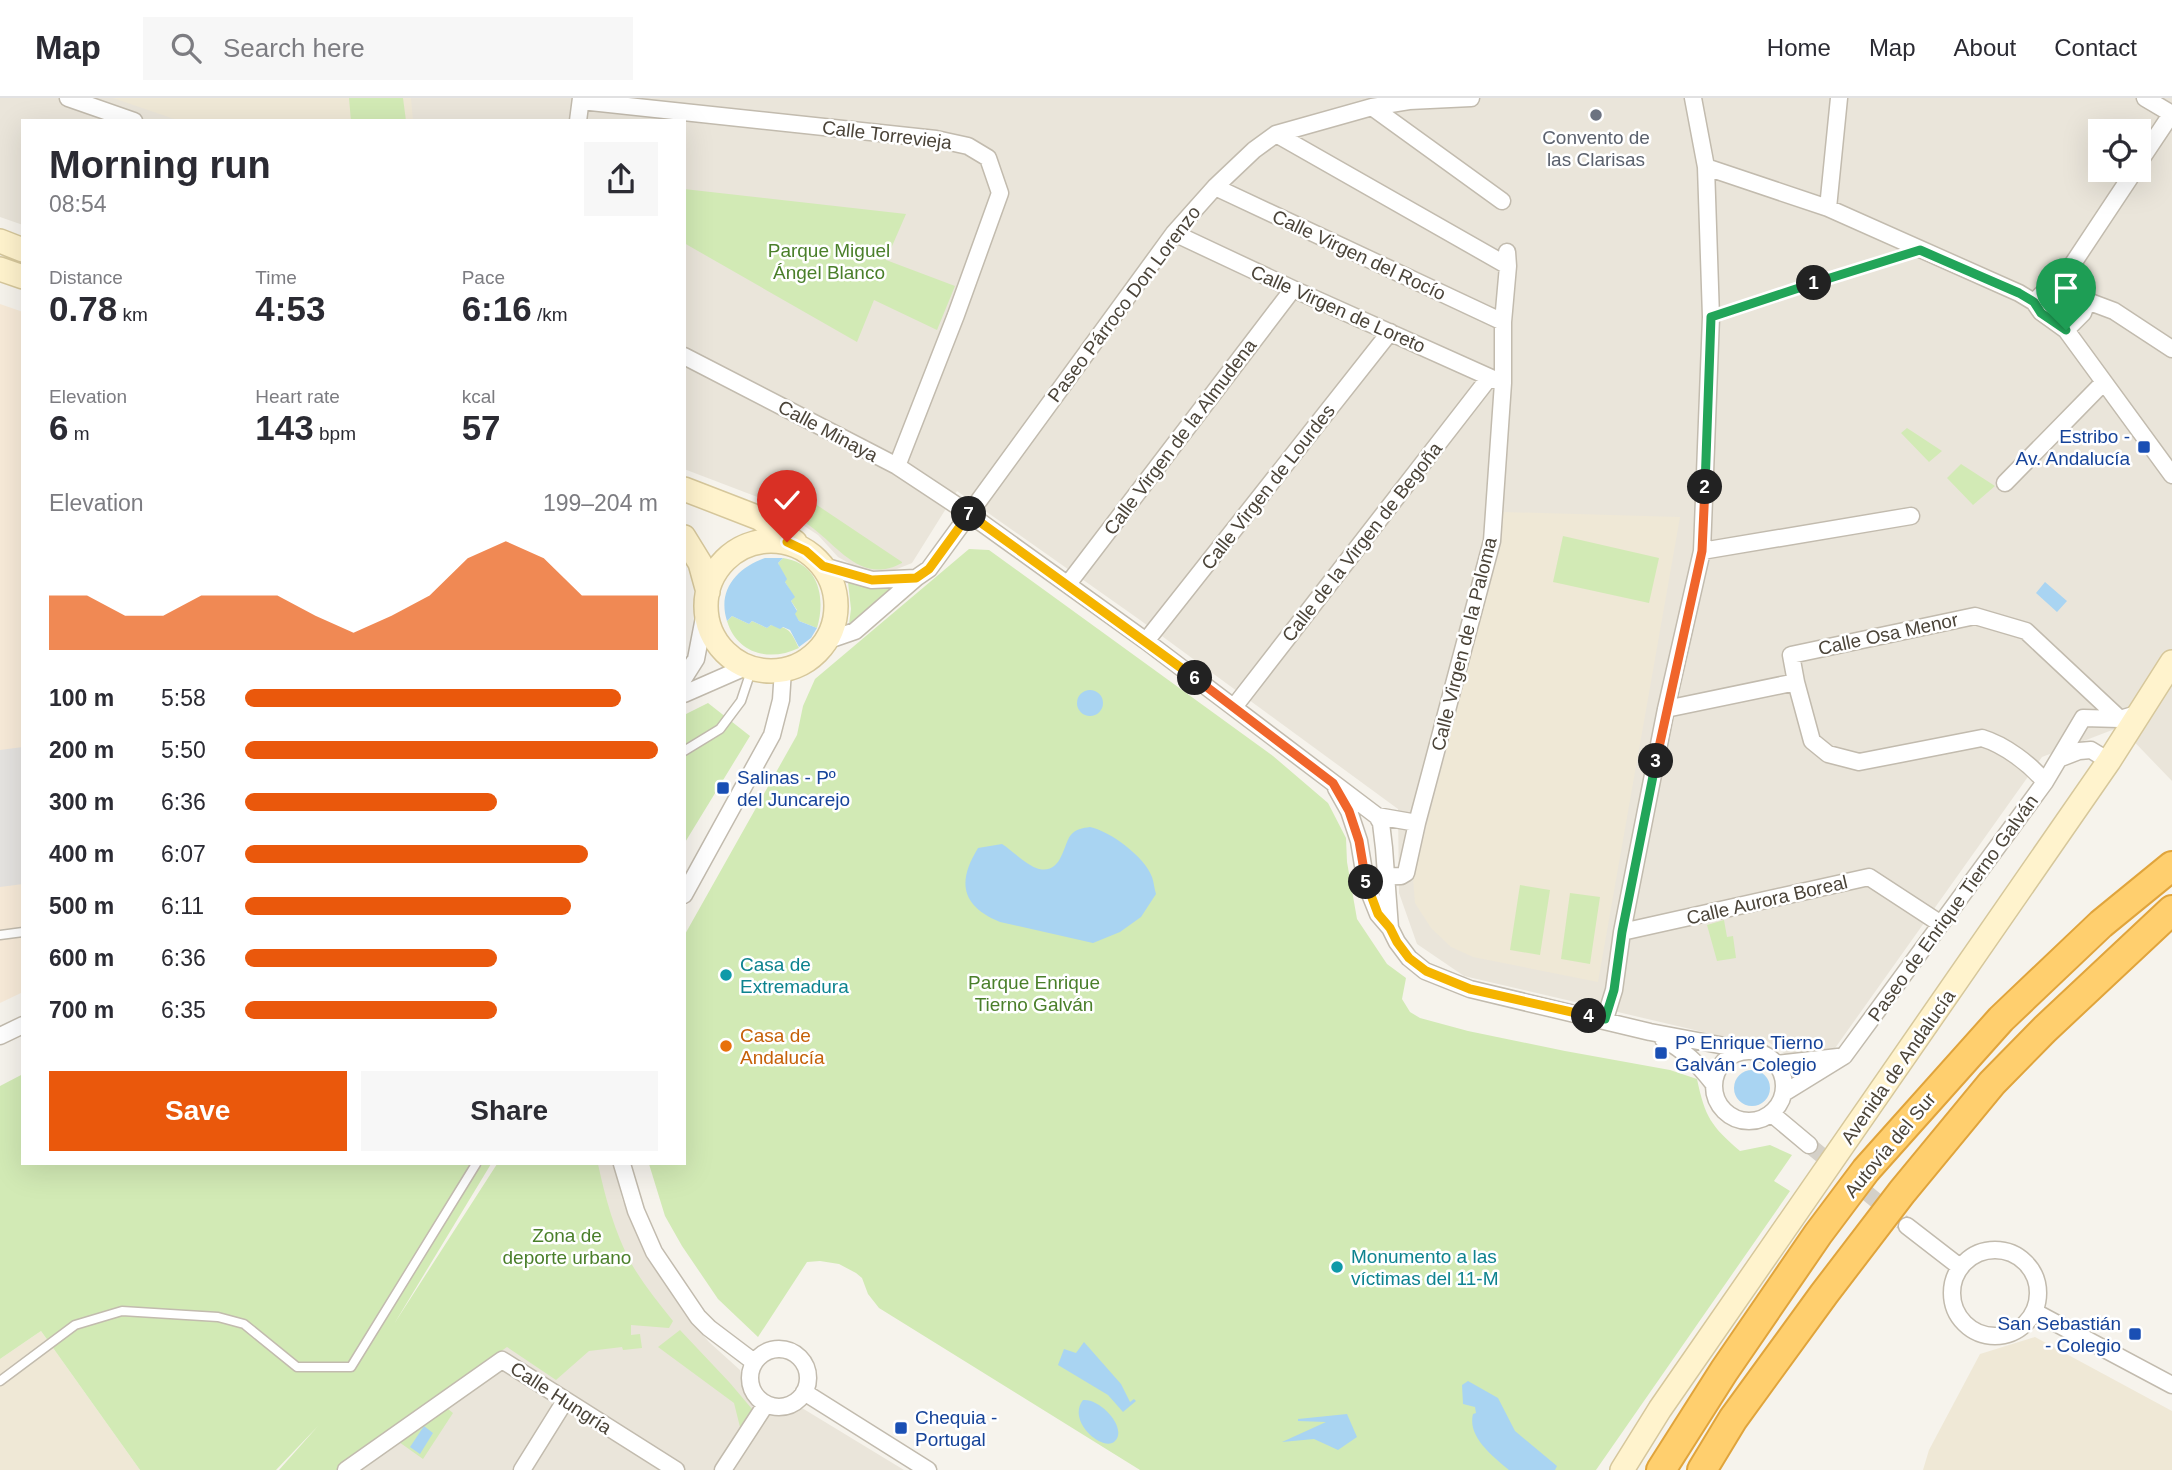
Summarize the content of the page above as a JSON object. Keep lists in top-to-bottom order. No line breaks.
{"streets":{"highway":["Autovía del Sur"],"street":["Calle Torrevieja","Calle Virgen del Rocío","Paseo Párroco Don Lorenzo","Calle Virgen de Loreto","Calle Minaya","Calle Virgen de la Almudena","Calle Virgen de Lourdes","Calle de la Virgen de Begoña","Calle Osa Menor","Calle Virgen de la Paloma","Calle Aurora Boreal","Paseo de Enrique Tierno Galván","Avenida de Andalucía","Calle Hungría"]},"crossings":[["Calle Torrevieja","Calle Minaya"],["Calle Virgen del Rocío","Paseo Párroco Don Lorenzo"],["Calle Virgen del Rocío","Calle Virgen de la Paloma"],["Paseo Párroco Don Lorenzo","Calle Virgen de Loreto"],["Paseo Párroco Don Lorenzo","Calle Minaya"],["Paseo Párroco Don Lorenzo","Calle Virgen de la Paloma"],["Calle Virgen de Loreto","Calle Virgen de la Almudena"],["Calle Virgen de Loreto","Calle Virgen de Lourdes"],["Calle Virgen de Loreto","Calle de la Virgen de Begoña"],["Calle Virgen de Loreto","Calle Virgen de la Paloma"],["Calle de la Virgen de Begoña","Calle Virgen de la Paloma"],["Calle Aurora Boreal","Paseo de Enrique Tierno Galván"]],"parks":["Parque Miguel Ángel Blanco","Parque Enrique Tierno Galván","Zona de deporte urbano"],"places":{"other":["Convento de las Clarisas","Casa de Extremadura","Casa de Andalucía","Monumento a las víctimas del 11-M"],"transit":["Estribo - Av. Andalucía","Salinas - Pº del Juncarejo","Pº Enrique Tierno Galván - Colegio","San Sebastián - Colegio","Chequia - Portugal"]},"page":{"header":"Map","search":"Search here","nav":["Home","Map","About","Contact"],"heading":["Morning run","08:54"],"stats":[["Distance","0.78 km"],["Time","4:53"],["Pace","6:16 /km"],["Elevation","6 m"],["Heart rate","143 bpm"],["kcal","57"]],"pins":["1","2","7","6","3","5","4"],"chart":["Elevation","199–204 m"],"list":[{"name":"100 m","note":"5:58"},{"name":"200 m","note":"5:50"},{"name":"300 m","note":"6:36"},{"name":"400 m","note":"6:07"},{"name":"500 m","note":"6:11"},{"name":"600 m","note":"6:36"},{"name":"700 m","note":"6:35"}],"buttons":["Save","Share"]}}
